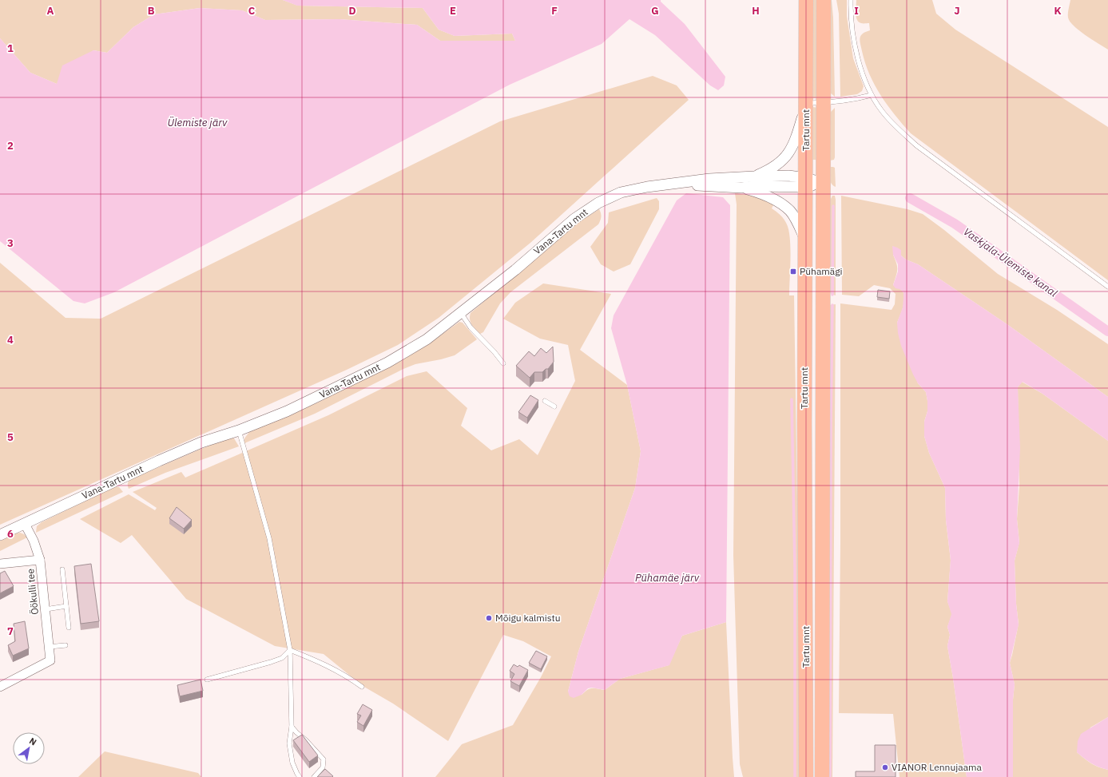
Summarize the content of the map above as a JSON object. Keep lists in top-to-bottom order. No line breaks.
{"streets":{"highway":["Tartu mnt"],"street":["Vana-Tartu mnt","Öökulli tee"]},"crossings":[["Tartu mnt","Vana-Tartu mnt"],["Vana-Tartu mnt","Öökulli tee"]],"water":["Ülemiste järv","Vaskjala-Ülemiste kanal","Pühamäe järv"],"places":{"transit":["Pühamägi"],"other":["Mõigu kalmistu","VIANOR Lennujaama"]},"north":"top right","grid":{"columns":["A","B","C","D","E","F","G","H","I","J","K"],"rows":["1","2","3","4","5","6","7"]}}
